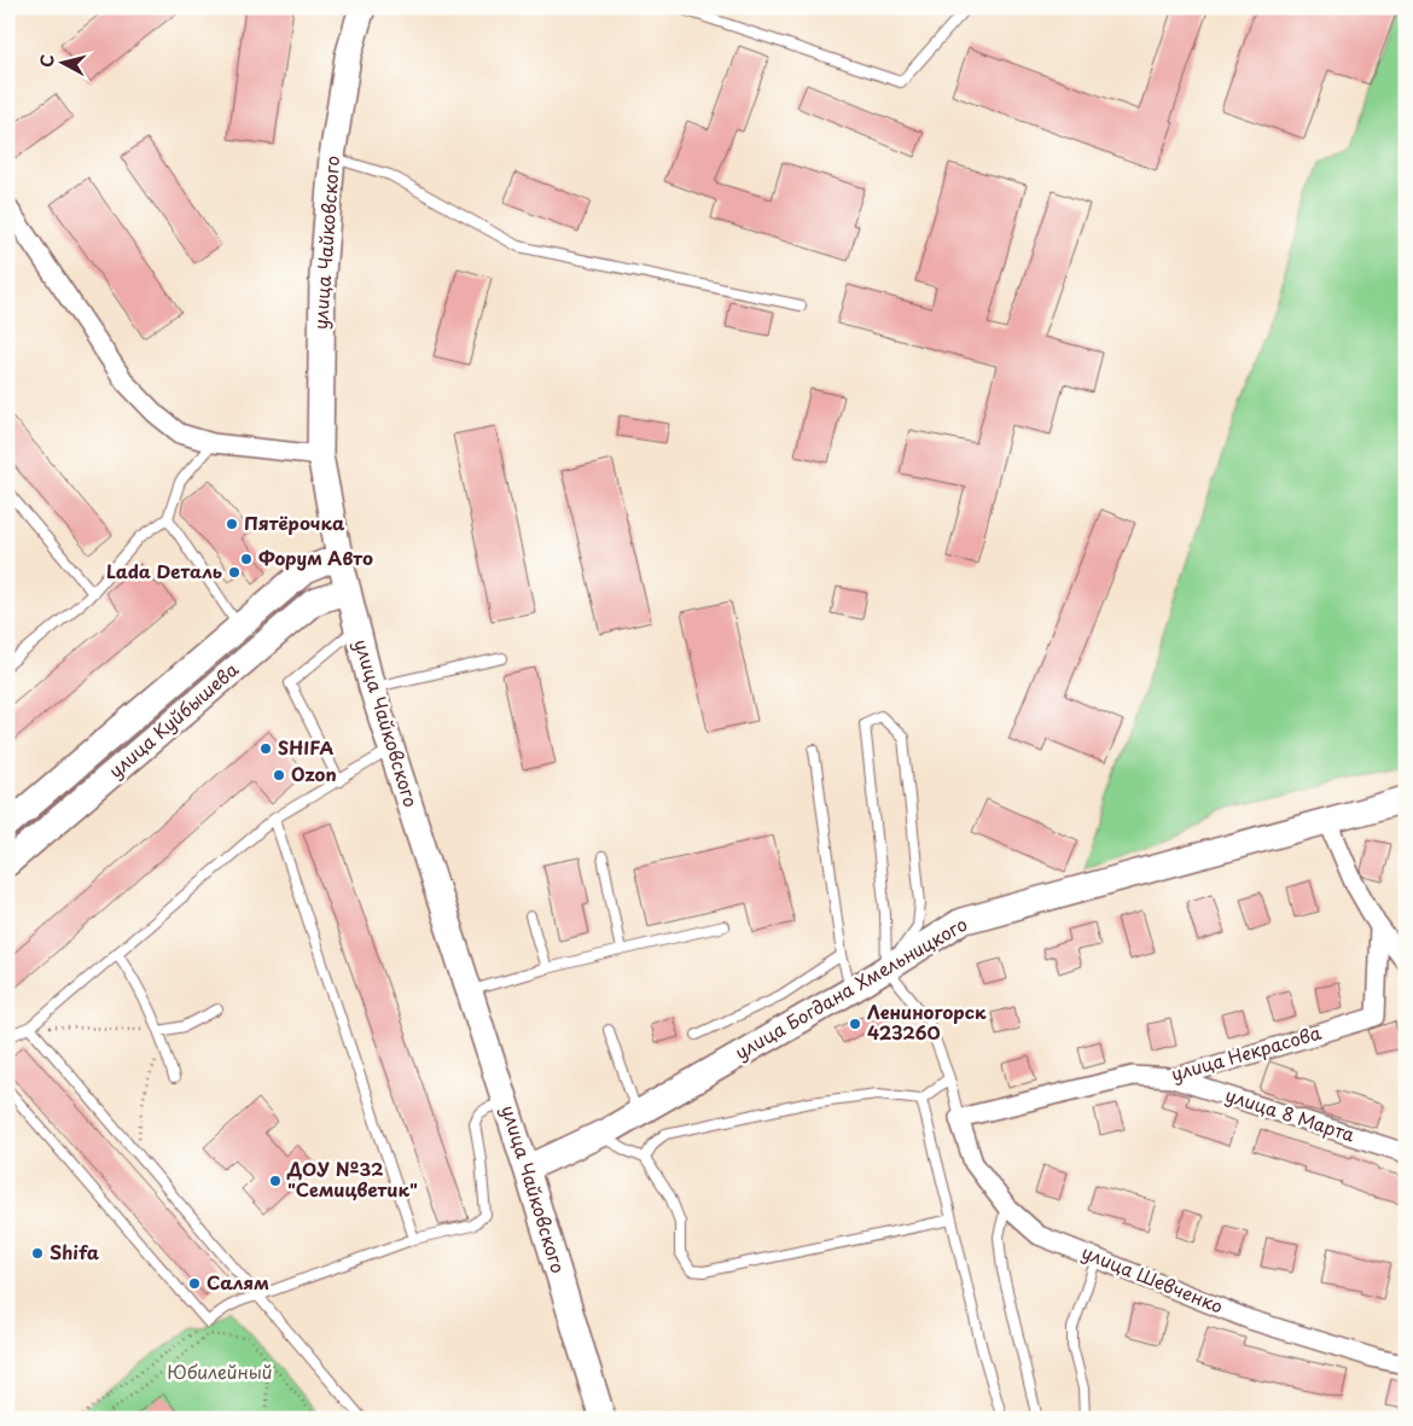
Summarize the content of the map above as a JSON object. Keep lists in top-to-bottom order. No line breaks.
{"streets":{"main road":["улица Чайковского","улица Куйбышева","улица Богдана Хмельницкого"],"street":["улица Некрасова","улица 8 Марта","улица Шевченко"]},"crossings":[["улица Чайковского","улица Куйбышева"],["улица Чайковского","улица Богдана Хмельницкого"],["улица Некрасова","улица 8 Марта"],["улица Некрасова","улица Шевченко"]],"parks":["Юбилейный"],"places":["Пятёрочка","Форум Авто","Lada Dеталь","SHIFA","Ozon","Лениногорск 423260","ДОУ №32 \"Семицветик\"","Shifa","Салям"],"north":"left"}
